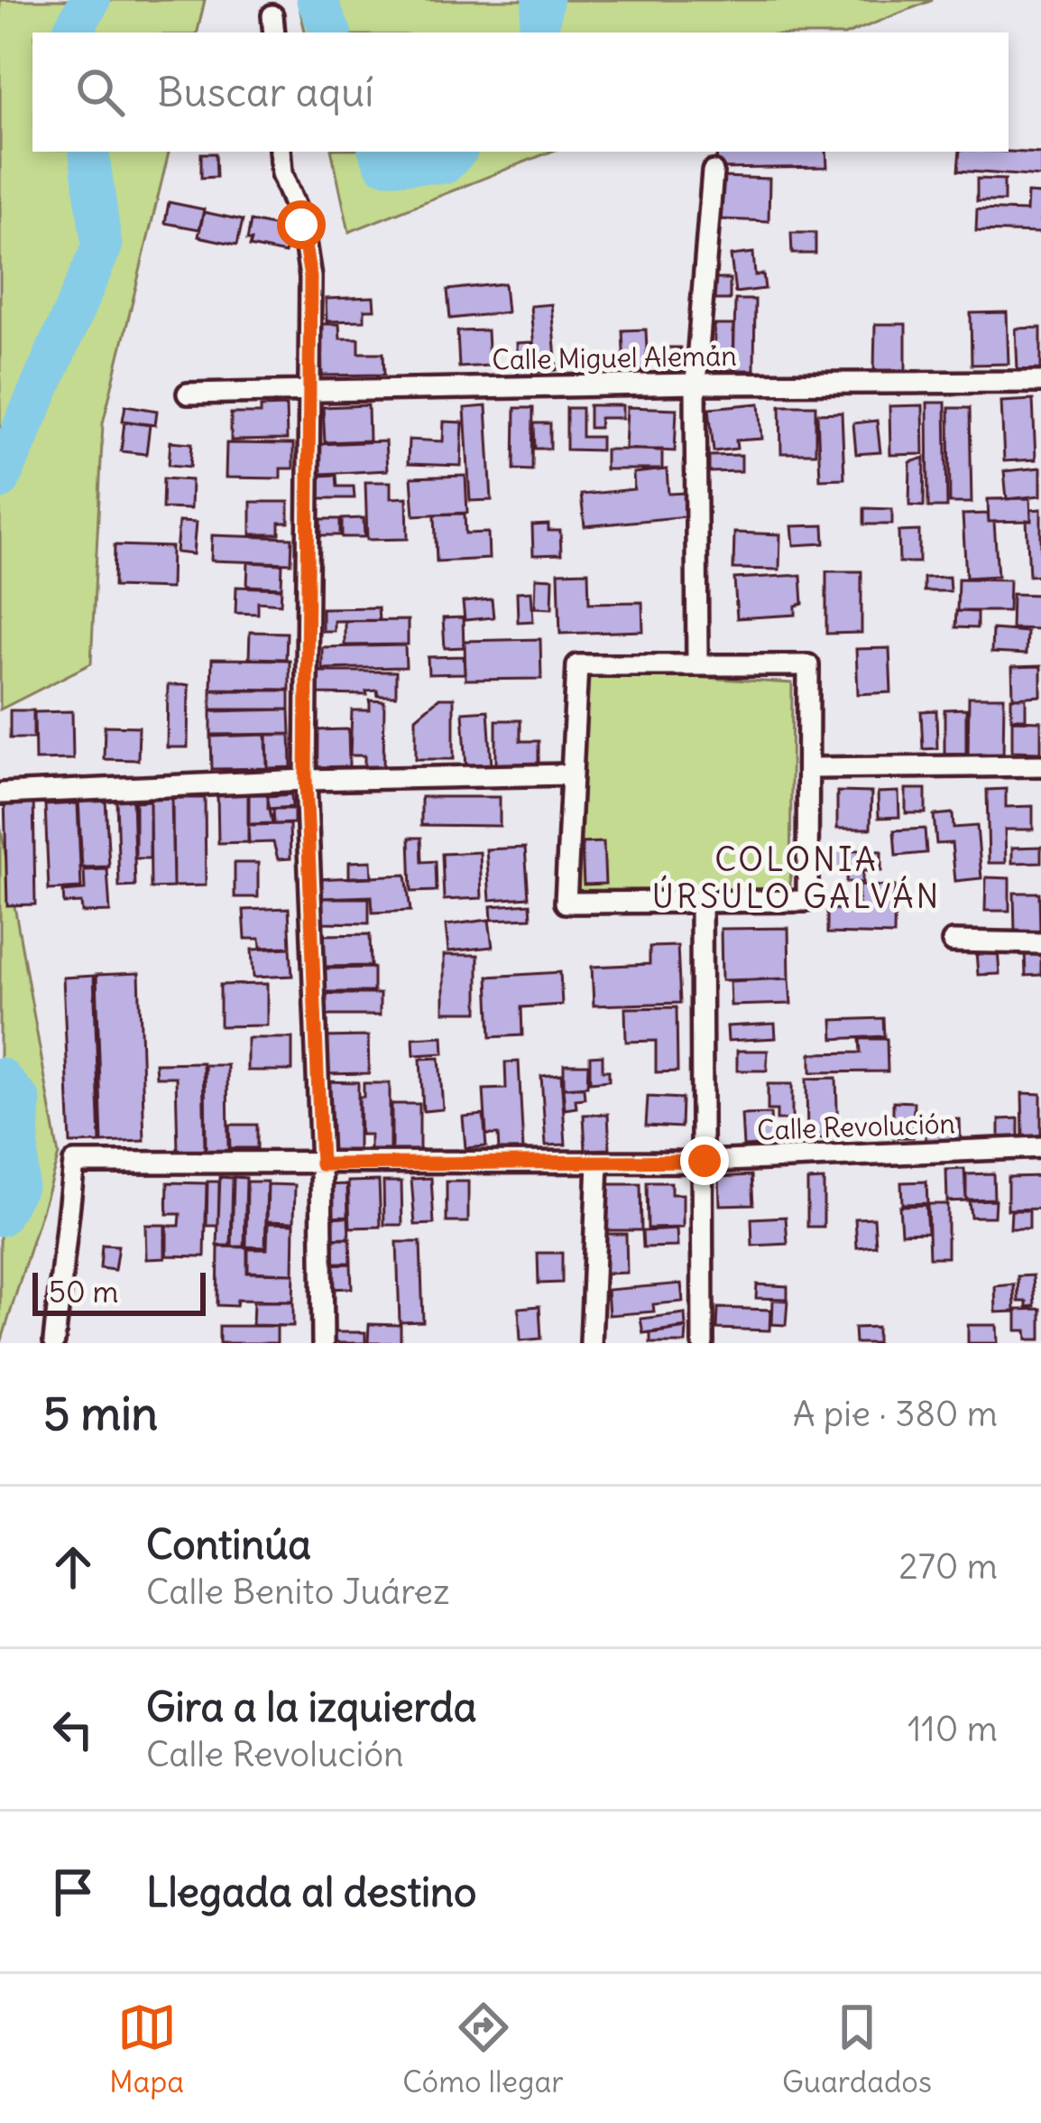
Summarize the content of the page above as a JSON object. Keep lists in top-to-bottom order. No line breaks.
{"streets":{"street":["Calle Miguel Alemán","Calle Revolución"]},"districts":["COLONIA ÚRSULO GALVÁN"],"scale_bar":"50 m","page":{"search":"Buscar aquí","scale":"50 m","heading":["5 min","A pie · 380 m"],"list":[["Continúa","Calle Benito Juárez","270 m"],["Gira a la izquierda","Calle Revolución","110 m"],"Llegada al destino"],"nav":["Mapa","Cómo llegar","Guardados"]}}
